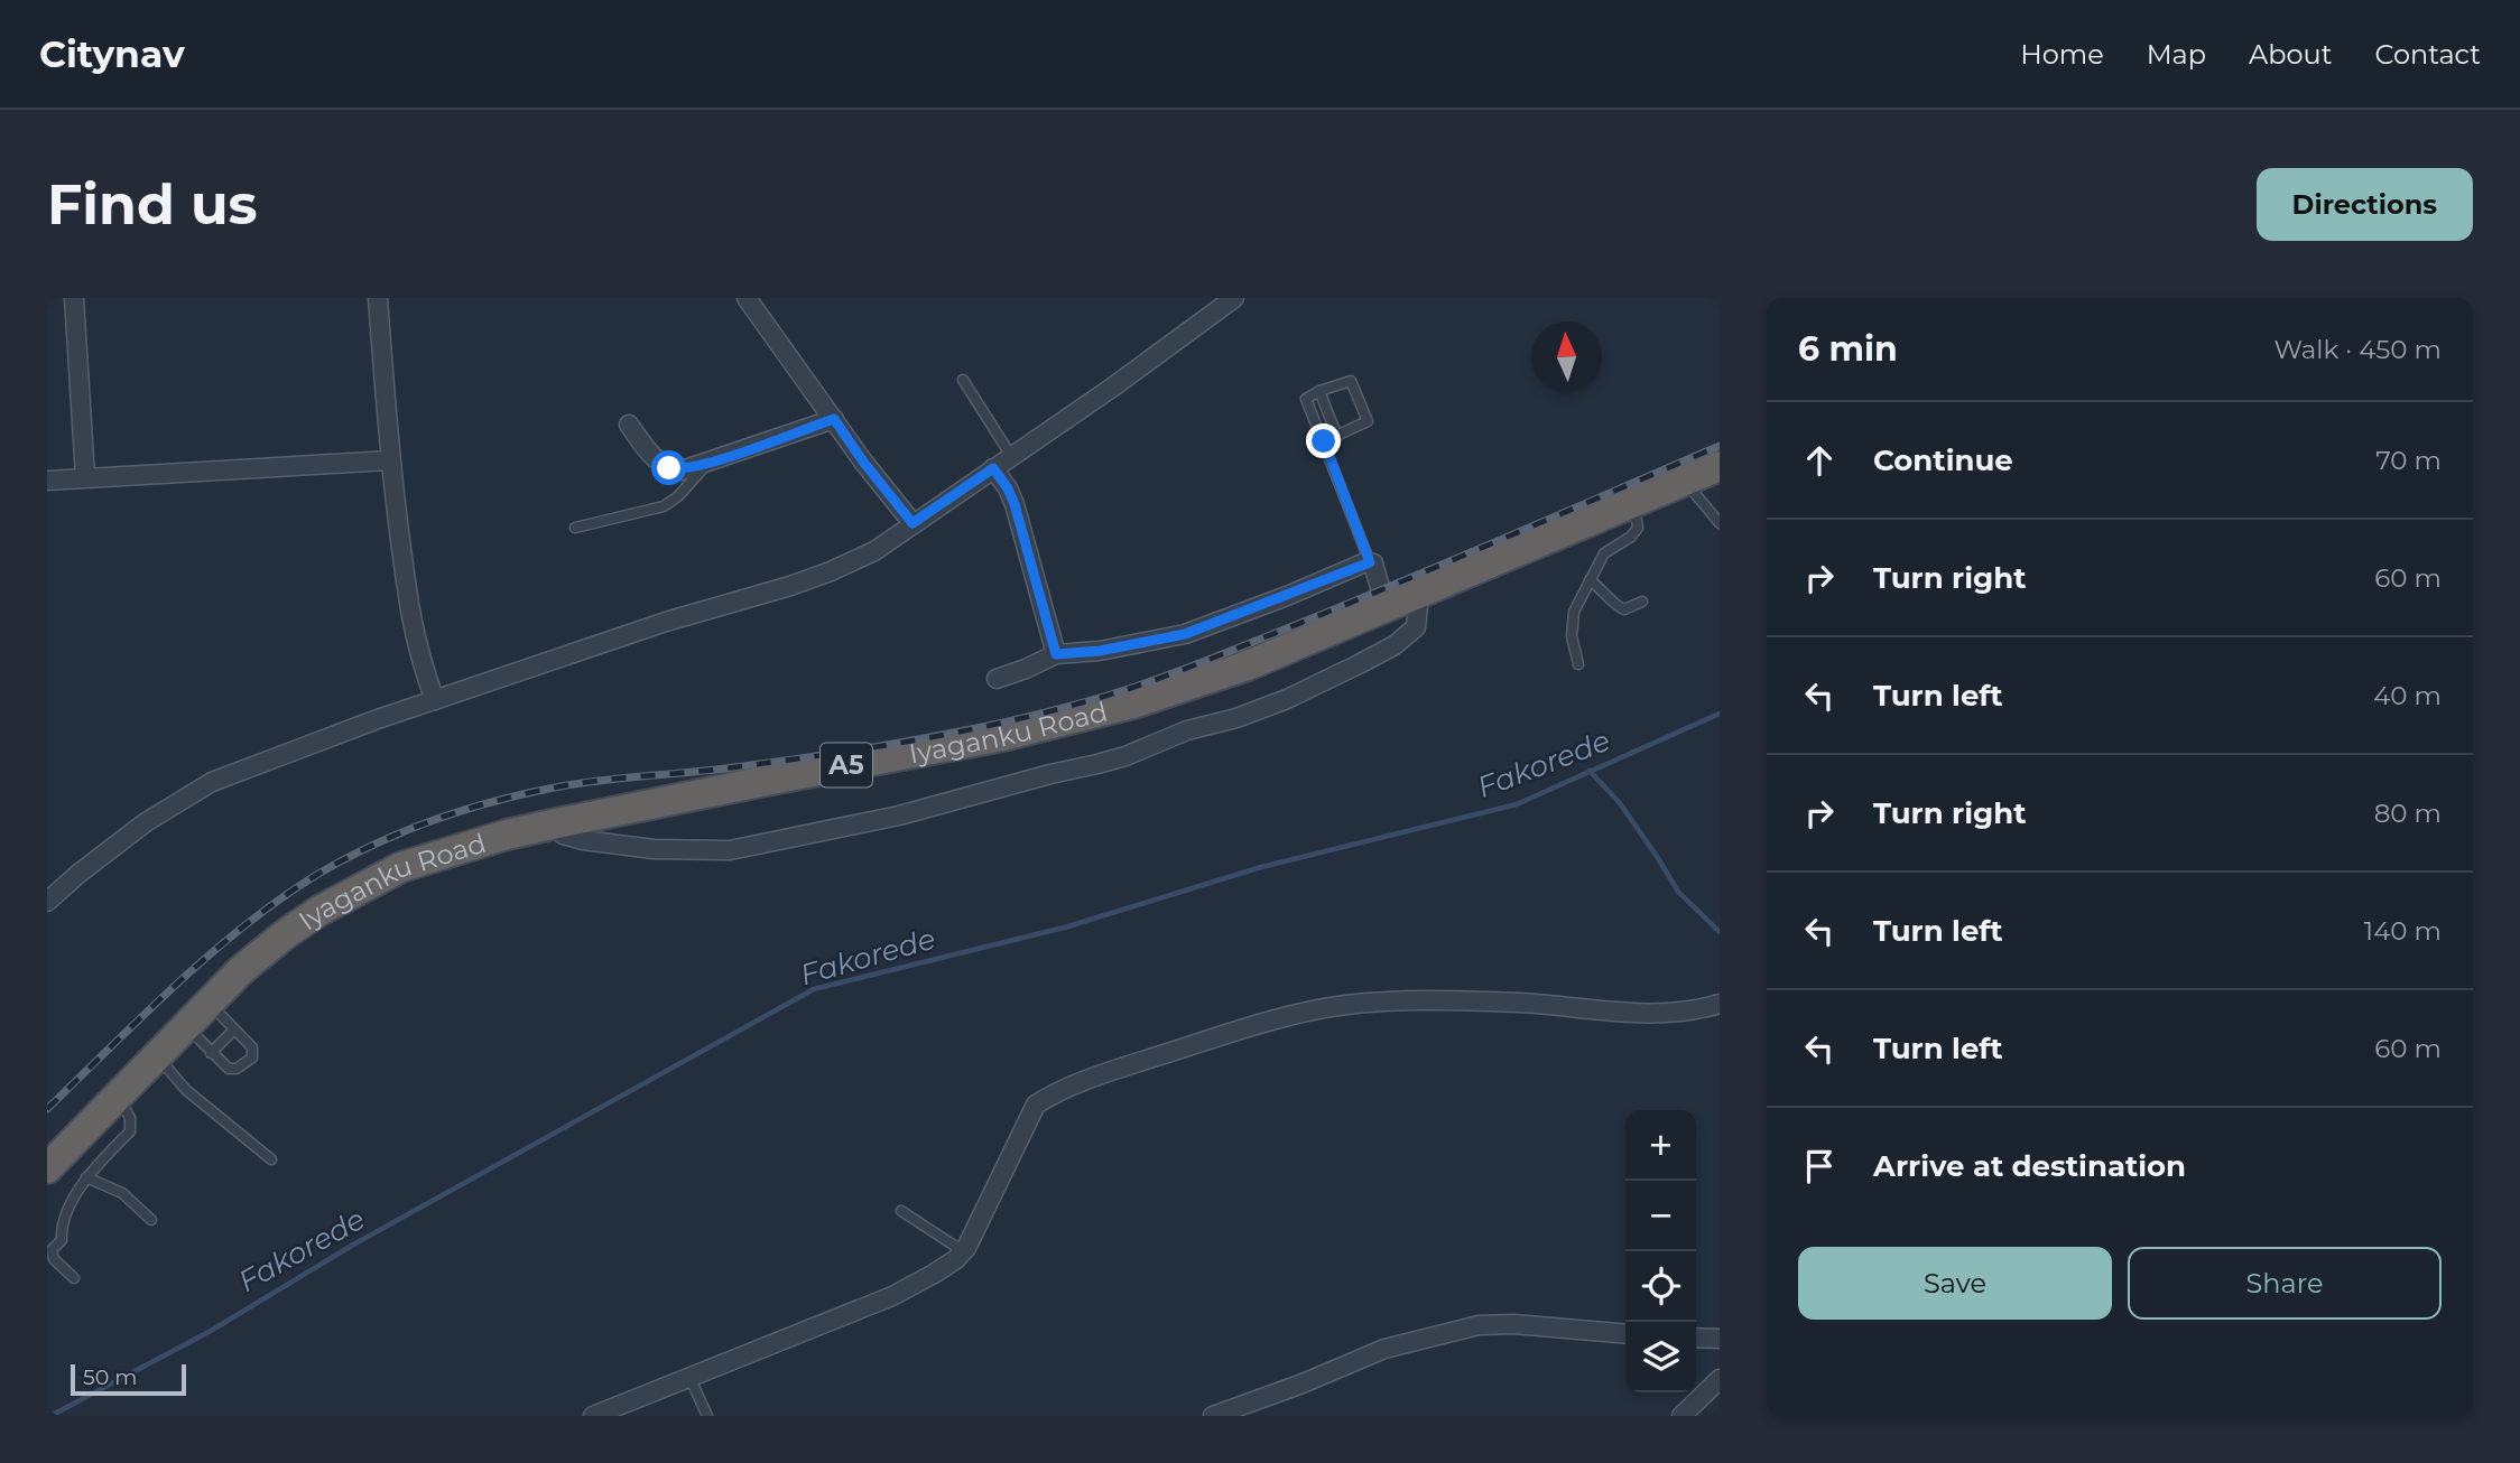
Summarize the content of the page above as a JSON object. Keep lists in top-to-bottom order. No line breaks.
{"streets":{"highway":["Iyaganku Road","A5"]},"water":["Fakorede"],"scale_bar":"50 m","north":"top","page":{"header":"Citynav","nav":["Home","Map","About","Contact"],"buttons":["Directions",["Save","Share"]],"title":"Find us","heading":["6 min","Walk · 450 m"],"list":[["Continue","70 m"],["Turn right","60 m"],["Turn left","40 m"],["Turn right","80 m"],["Turn left","140 m"],["Turn left","60 m"],"Arrive at destination"],"map_buttons":["+","−"],"scale":"50 m"}}
